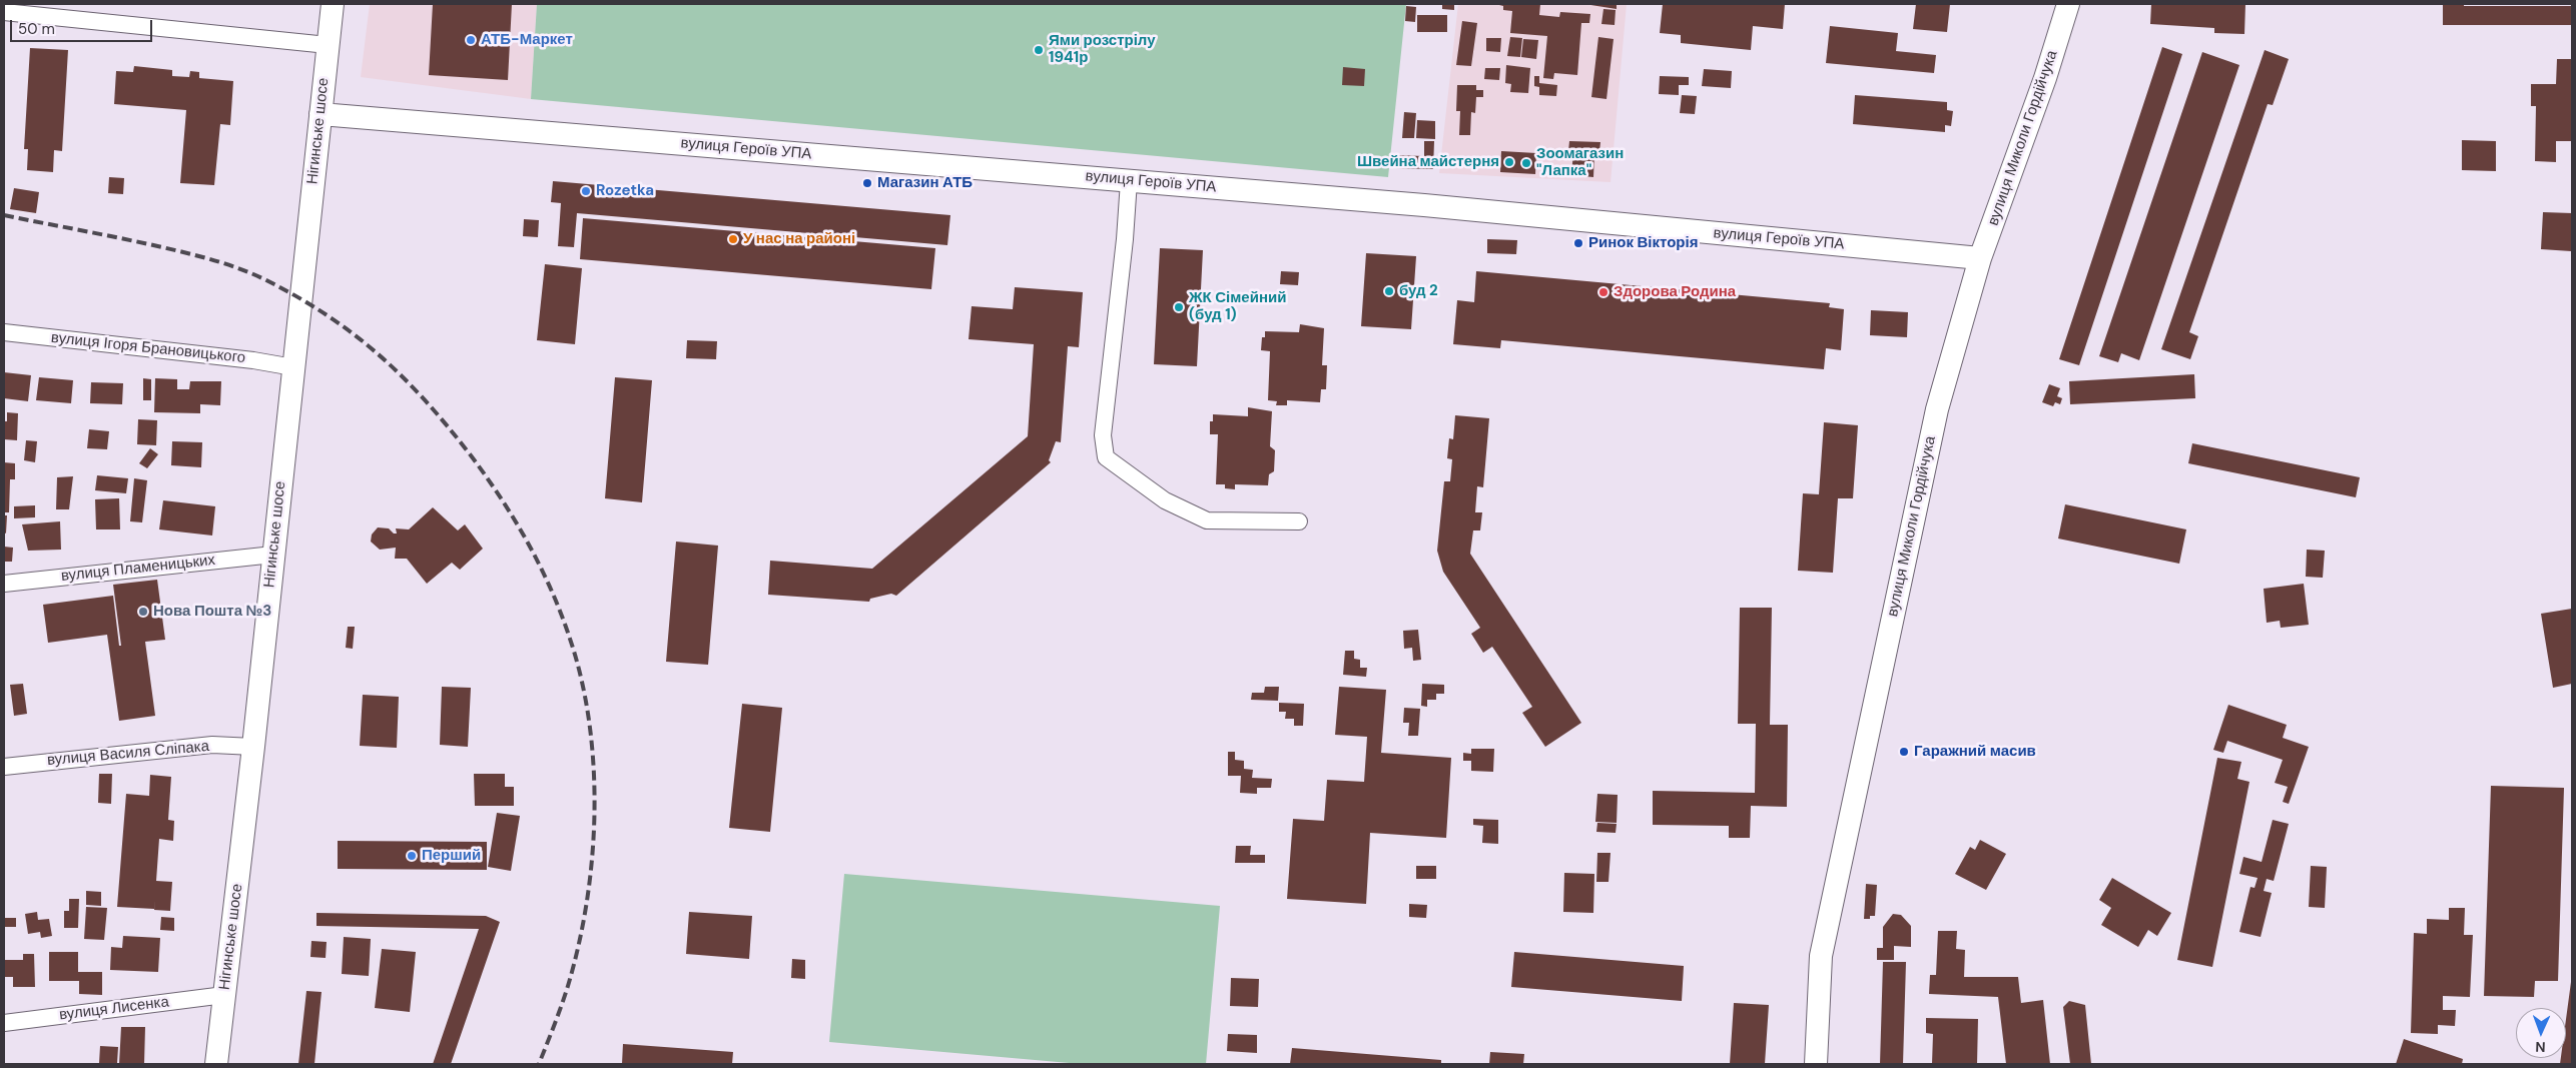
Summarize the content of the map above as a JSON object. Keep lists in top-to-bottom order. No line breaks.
{"streets":{"street":["Нігинське шосе","вулиця Миколи Гордійчука","вулиця Героїв УПА","вулиця Ігоря Брановицького","вулиця Пламеницьких","вулиця Василя Сліпака","вулиця Лисенка"]},"crossings":[["Нігинське шосе","вулиця Героїв УПА"],["Нігинське шосе","вулиця Ігоря Брановицького"],["Нігинське шосе","вулиця Пламеницьких"],["Нігинське шосе","вулиця Василя Сліпака"],["Нігинське шосе","вулиця Лисенка"],["вулиця Миколи Гордійчука","вулиця Героїв УПА"]],"places":["АТБ-Маркет","Ями розстрілу 1941р","Швейна майстерня","Зоомагазин \"Лапка\"","Магазин АТБ","Rozetka","У нас на районі","Ринок Вікторія","буд 2","Здорова Родина","ЖК Сімейний (буд 1)","Нова Пошта №3","Гаражний масив","Перший"],"scale_bar":"50 m","north":"bottom"}
